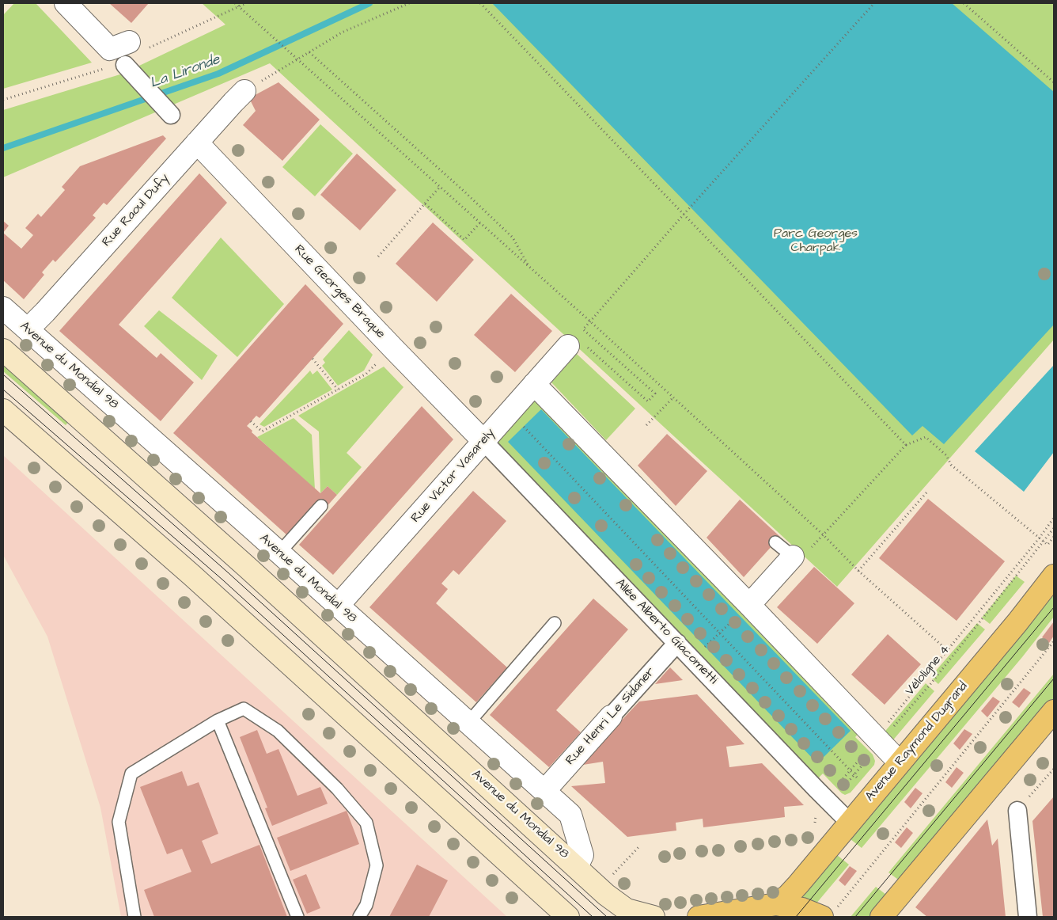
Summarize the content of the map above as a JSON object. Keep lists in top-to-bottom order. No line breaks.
{"streets":{"main road":["Avenue du Mondial 98","Avenue Raymond Dugrand"],"street":["Rue Raoul Dufy","Rue Georges Braque","Rue Victor Vasarely","Allée Alberto Giacometti","Rue Henri Le Sidaner"],"path":["Véloligne 4"]},"crossings":[["Rue Raoul Dufy","Rue Georges Braque"],["Rue Raoul Dufy","Avenue du Mondial 98"],["Rue Georges Braque","Rue Victor Vasarely"],["Rue Georges Braque","Allée Alberto Giacometti"],["Avenue du Mondial 98","Rue Victor Vasarely"],["Avenue du Mondial 98","Rue Henri Le Sidaner"],["Rue Victor Vasarely","Allée Alberto Giacometti"],["Allée Alberto Giacometti","Véloligne 4"],["Allée Alberto Giacometti","Rue Henri Le Sidaner"],["Allée Alberto Giacometti","Avenue Raymond Dugrand"]],"water":["La Lironde"],"parks":["Parc Georges Charpak"]}
